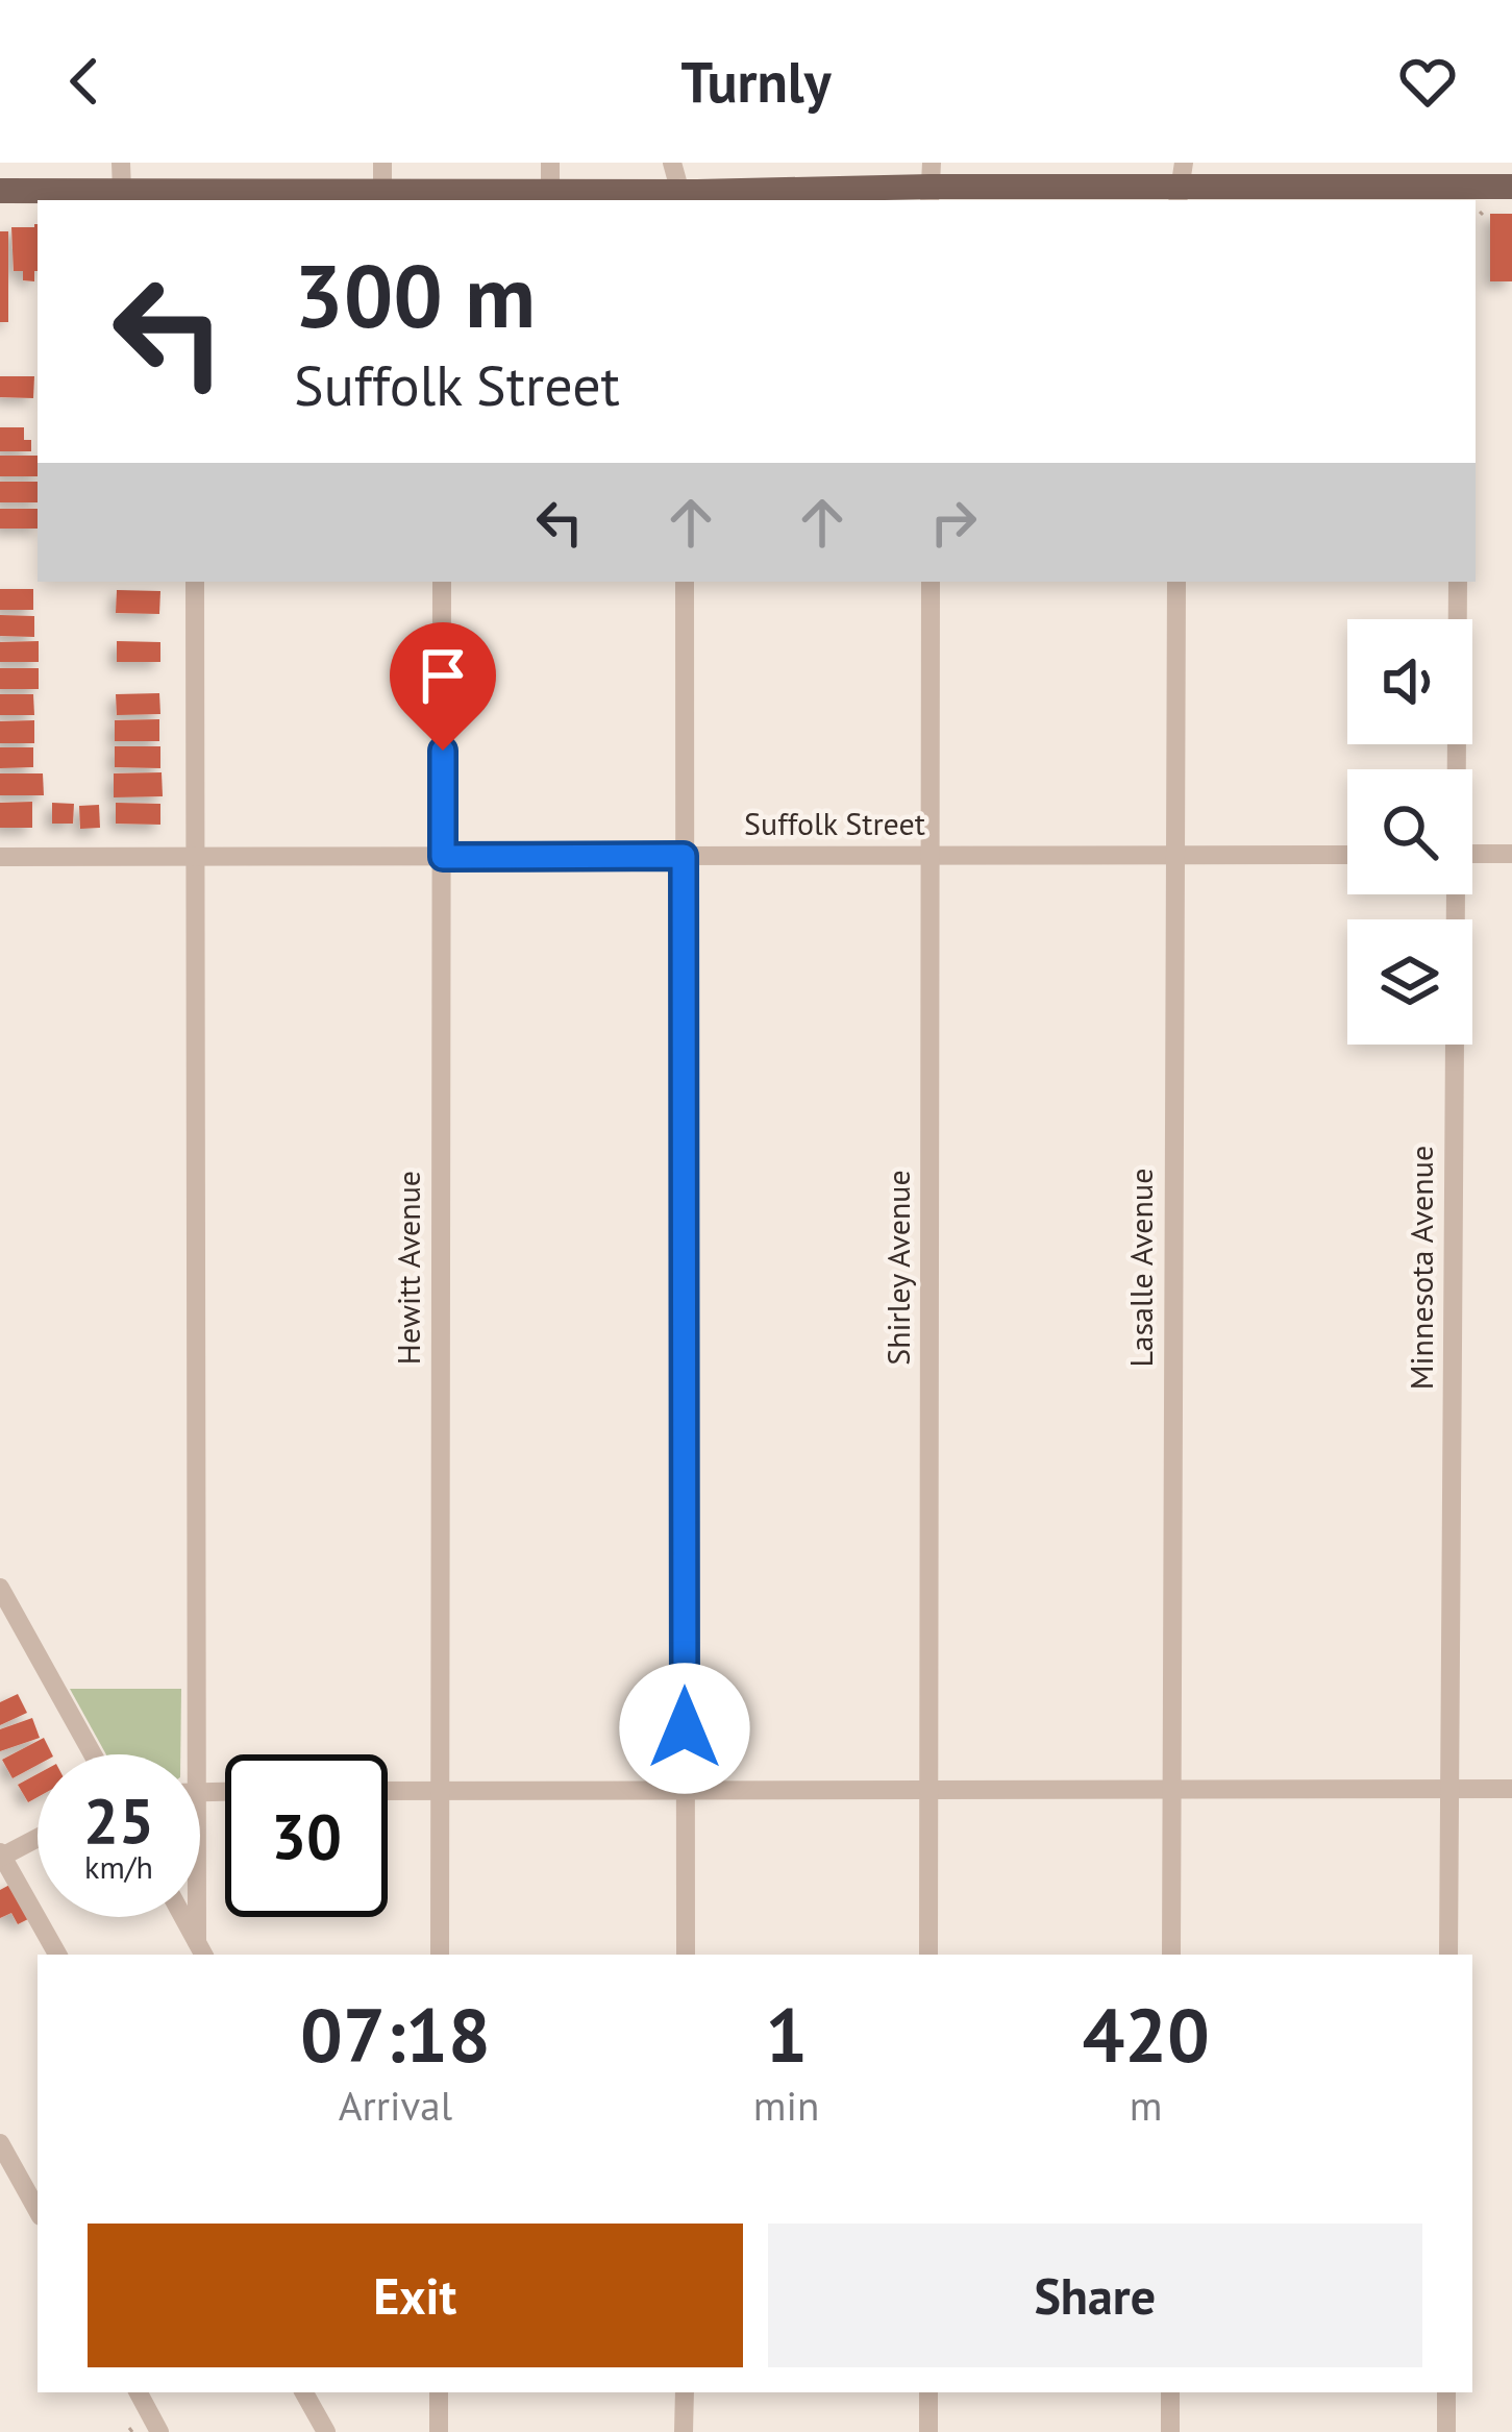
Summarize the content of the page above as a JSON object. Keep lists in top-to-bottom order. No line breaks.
{"streets":{"street":["Suffolk Street","Hewitt Avenue","Shirley Avenue","Lasalle Avenue","Minnesota Avenue"]},"crossings":[["Suffolk Street","Hewitt Avenue"],["Suffolk Street","Shirley Avenue"],["Suffolk Street","Lasalle Avenue"]],"page":{"header":"Turnly","turn":["300 m","Suffolk Street"],"speed":"25 km/h","limit":"30","eta":["07:18","Arrival","1","min","420","m"],"buttons":["Exit","Share"]}}
